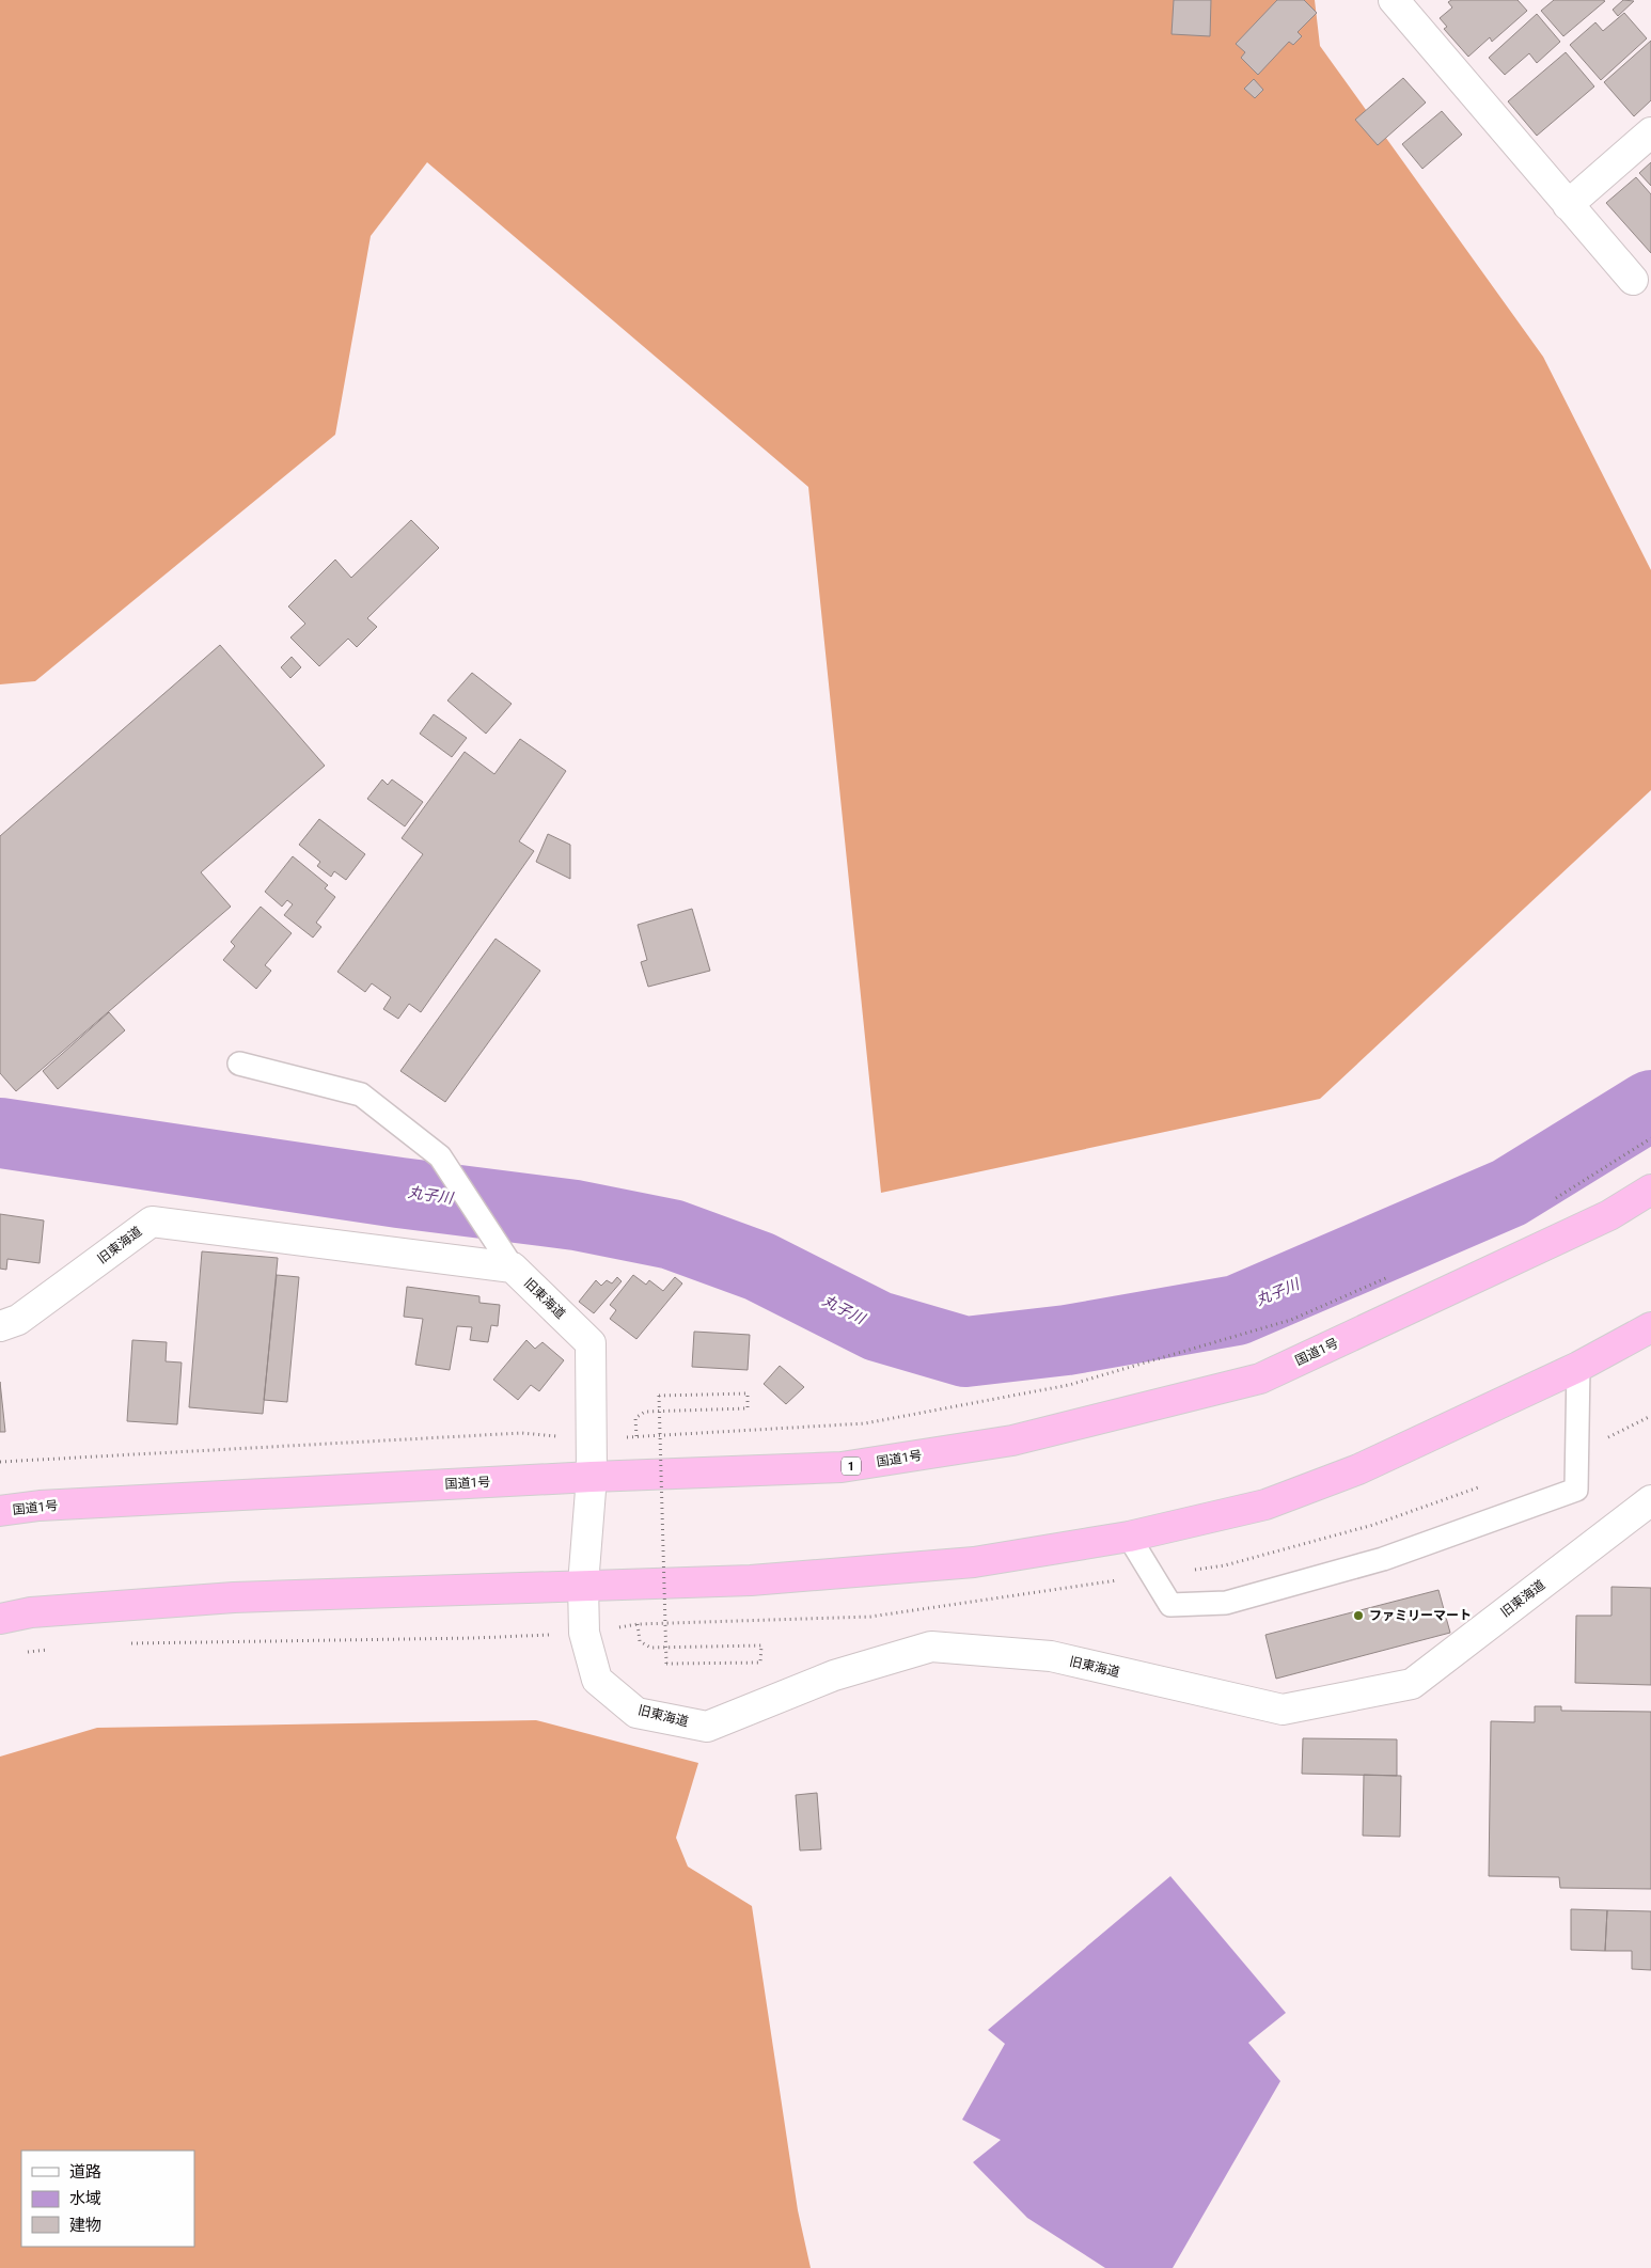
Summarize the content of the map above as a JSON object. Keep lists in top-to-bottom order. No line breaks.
{"streets":{"highway":["国道1号","1"],"street":["旧東海道"]},"crossings":[["旧東海道","国道1号"]],"water":["丸子川"],"places":["ファミリーマート"],"legend":["道路","水域","建物"]}
